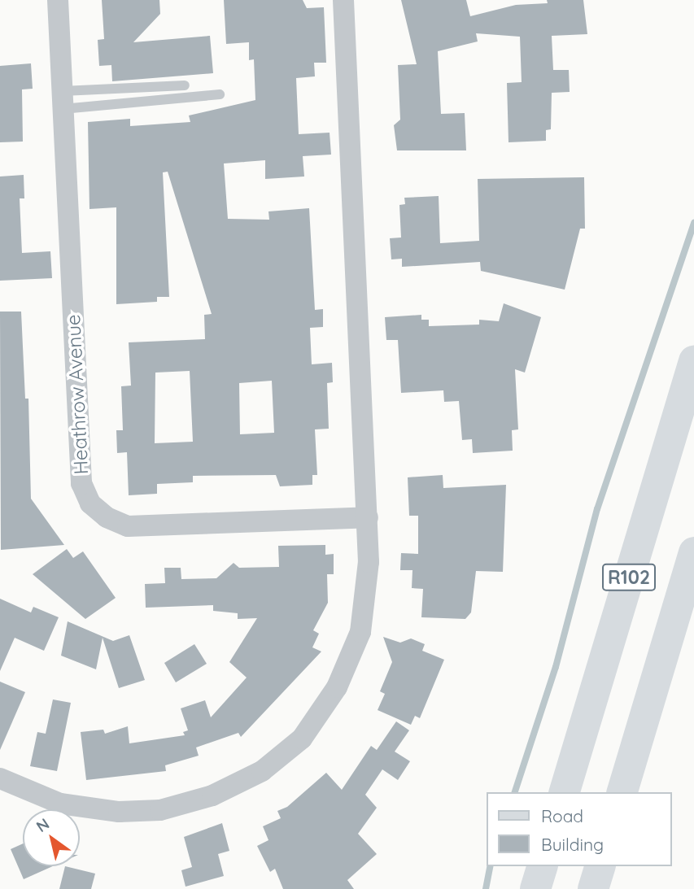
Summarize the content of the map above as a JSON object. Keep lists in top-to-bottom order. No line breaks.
{"streets":{"main road":["R102"],"street":["Heathrow Avenue"]},"legend":["Road","Building"],"north":"top left"}
